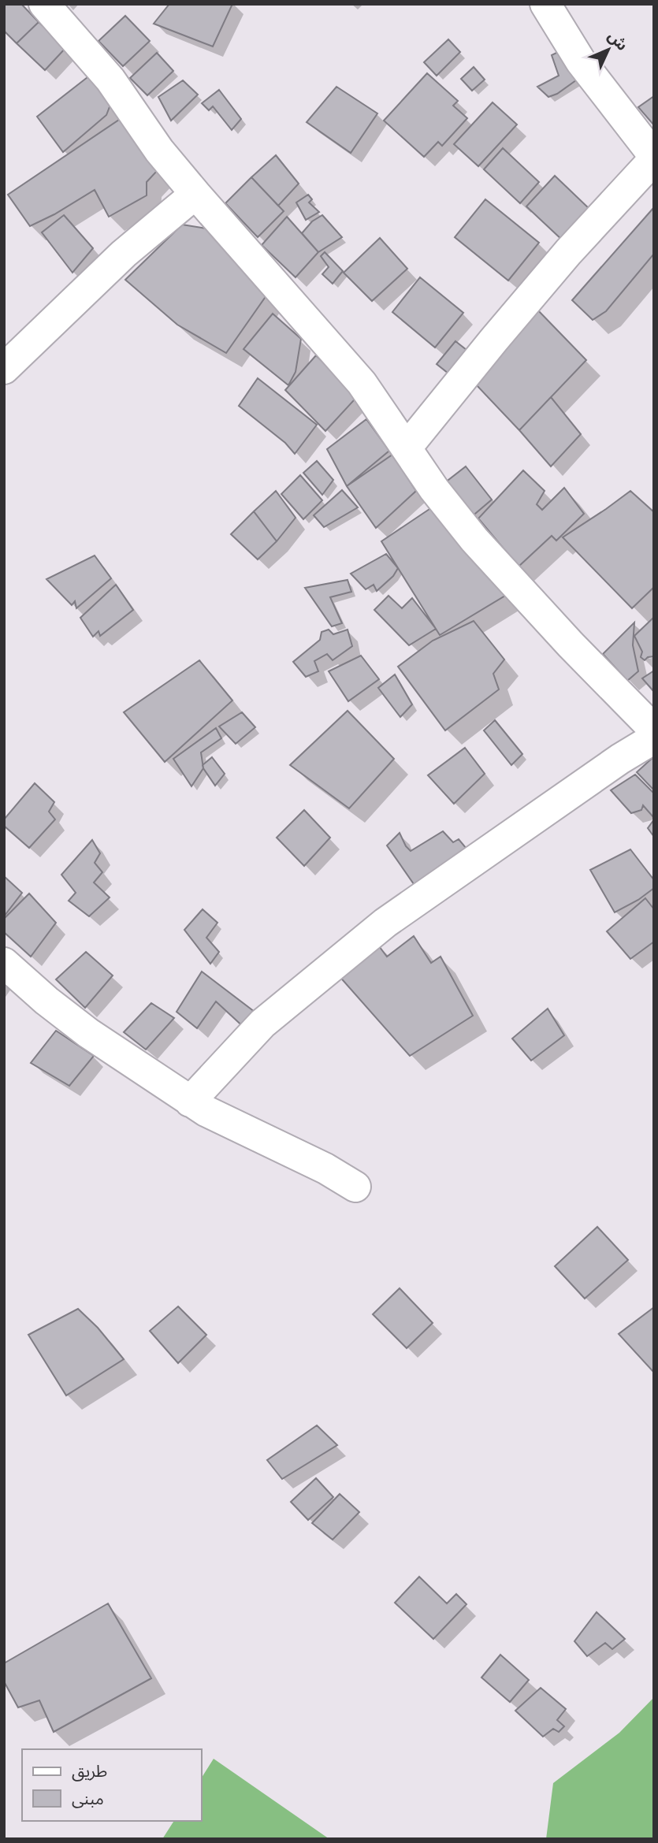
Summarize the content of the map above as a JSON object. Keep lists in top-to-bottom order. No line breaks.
{"legend":["طريق","مبنى"],"north":"top right"}
